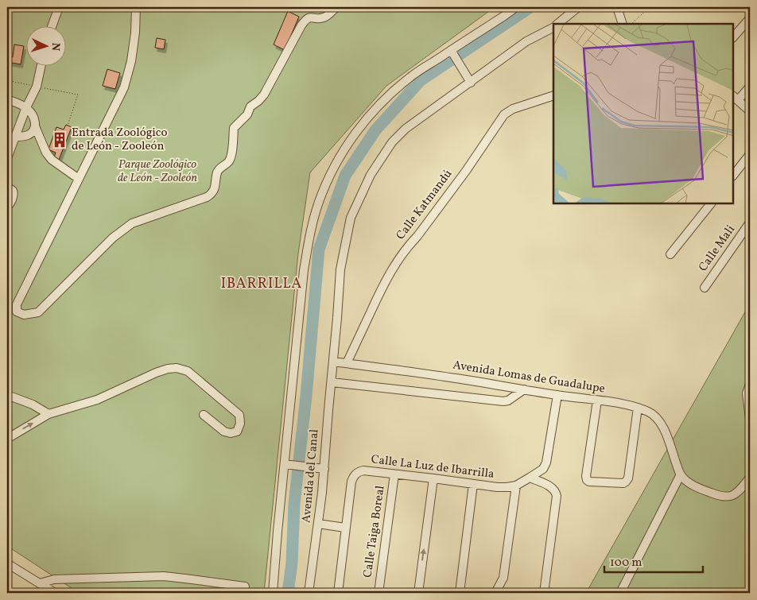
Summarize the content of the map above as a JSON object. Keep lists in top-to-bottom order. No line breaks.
{"streets":{"street":["Calle Katmandú","Calle Mali","Avenida Lomas de Guadalupe","Calle La Luz de Ibarrilla","Avenida del Canal","Calle Taiga Boreal"]},"crossings":[["Calle Katmandú","Avenida Lomas de Guadalupe"],["Avenida Lomas de Guadalupe","Avenida del Canal"],["Calle La Luz de Ibarrilla","Calle Taiga Boreal"]],"districts":["IBARRILLA"],"parks":["Parque Zoológico de León - Zooleón"],"places":{"building":["Entrada Zoológico de León - Zooleón"]},"scale_bar":"100 m","north":"right"}
